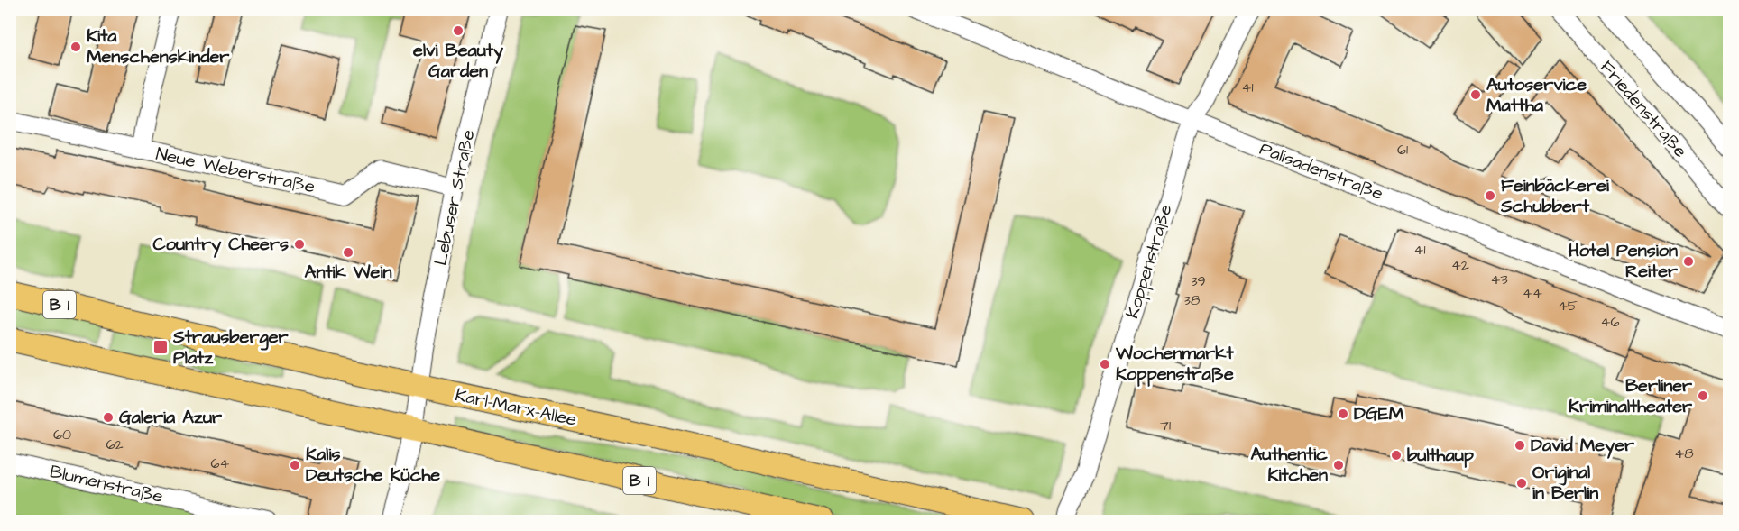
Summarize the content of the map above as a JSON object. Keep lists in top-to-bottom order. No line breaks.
{"streets":{"main road":["B 1","Karl-Marx-Allee"],"street":["Friedenstraße","Neue Weberstraße","Palisadenstraße","Lebuser Straße","Koppenstraße","Blumenstraße"]},"crossings":[["Neue Weberstraße","Lebuser Straße"],["Palisadenstraße","Koppenstraße"],["Lebuser Straße","B 1"],["Lebuser Straße","Karl-Marx-Allee"]],"places":{"other":["elvi Beauty Garden","Kita Menschenskinder","Autoservice Mattha","Feinbäckerei Schubbert","Country Cheers","Antik Wein","Hotel Pension Reiter","Wochenmarkt Koppenstraße","Berliner Kriminaltheater","DGEM","Galeria Azur","David Meyer","bulthaup","Kalis Deutsche Küche","Authentic Kitchen","Original in Berlin"],"transit":["Strausberger Platz"]},"house_numbers":["41","61","41","42","43","39","44","38","45","46","71","60","62","48","64"]}
